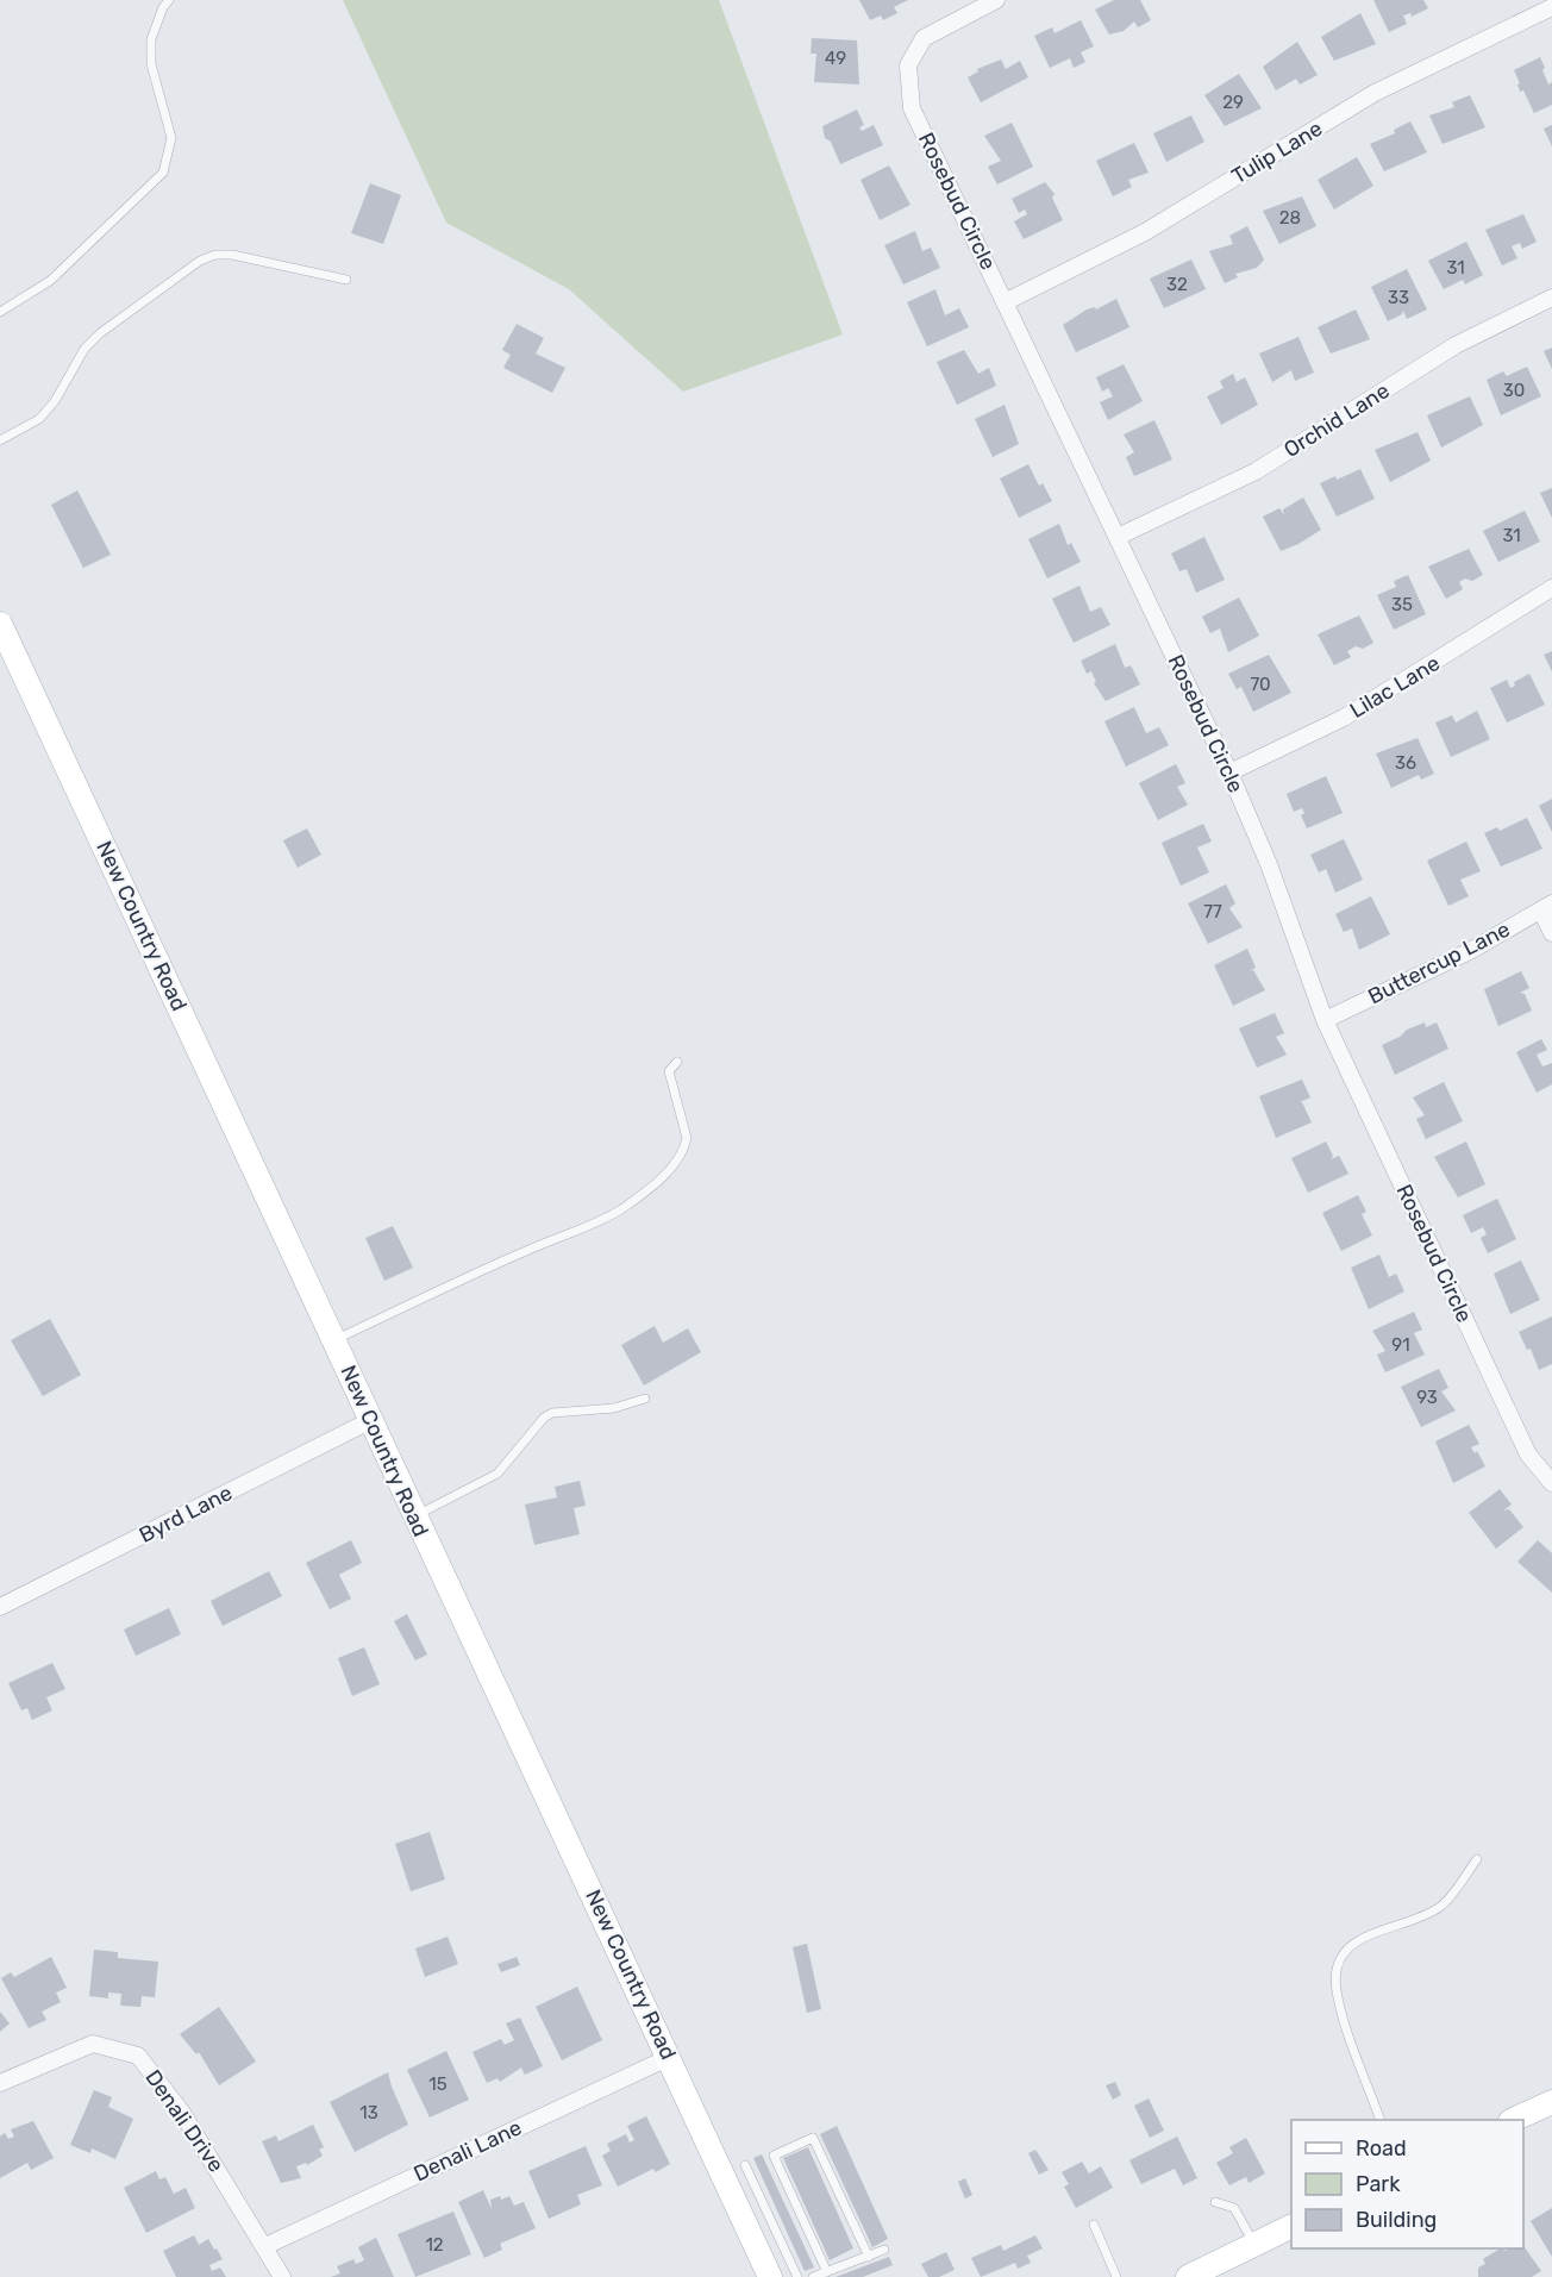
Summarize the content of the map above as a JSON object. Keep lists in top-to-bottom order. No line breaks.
{"streets":{"street":["Tulip Lane","Rosebud Circle","Orchid Lane","Lilac Lane","New Country Road","Buttercup Lane","Byrd Lane","Denali Drive","Denali Lane"]},"crossings":[["Tulip Lane","Rosebud Circle"],["Rosebud Circle","Orchid Lane"],["Rosebud Circle","Lilac Lane"],["Rosebud Circle","Buttercup Lane"],["New Country Road","Byrd Lane"],["New Country Road","Denali Lane"],["Denali Drive","Denali Lane"]],"house_numbers":["49","29","28","31","32","33","30","31","35","70","36","77","91","93","15","13","12"],"legend":["Road","Park","Building"]}
